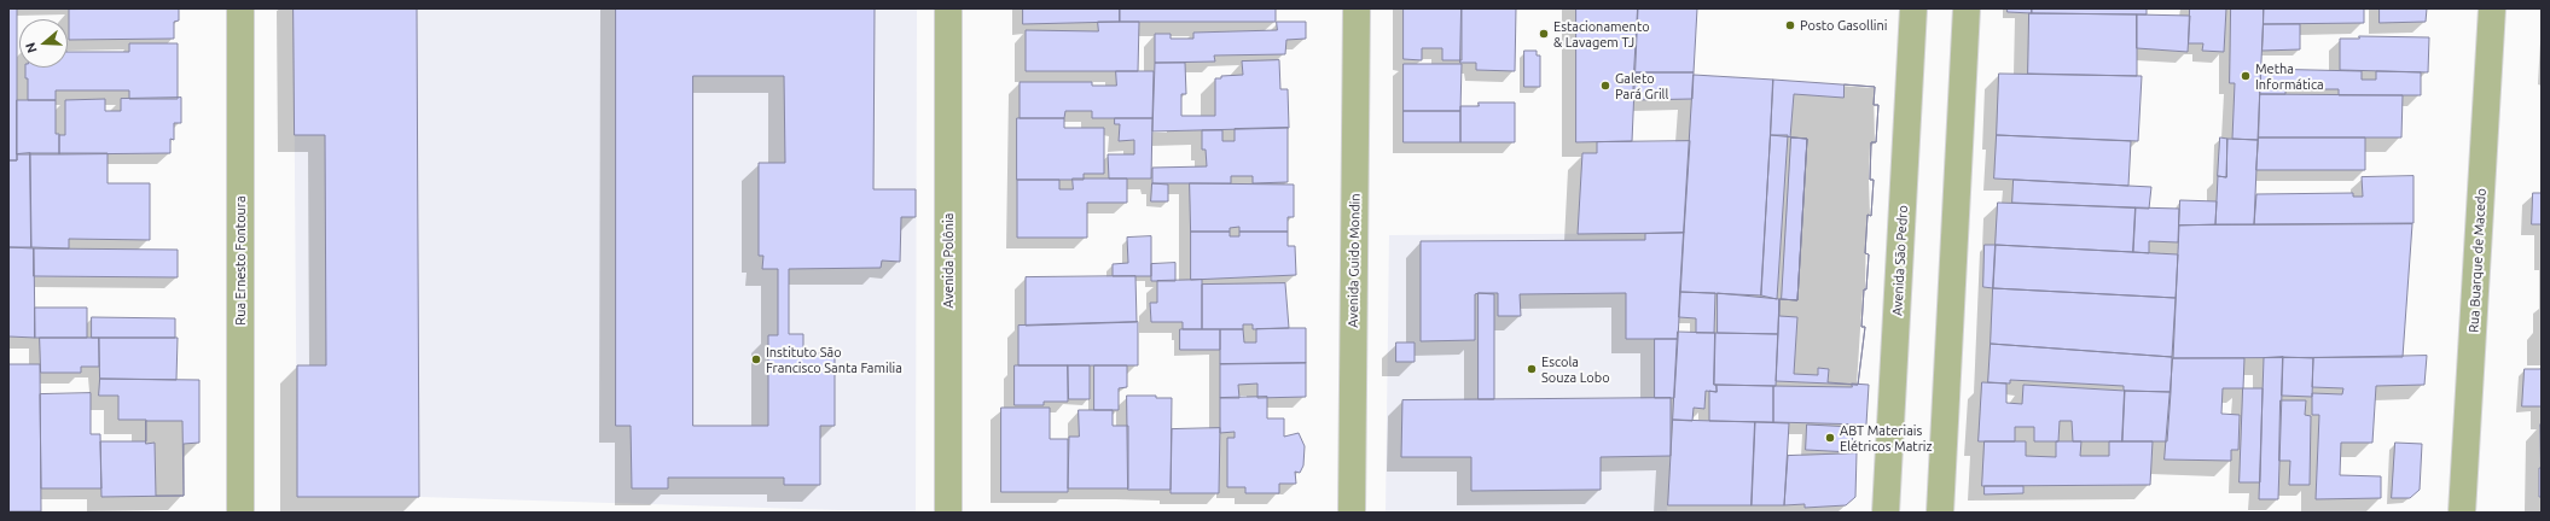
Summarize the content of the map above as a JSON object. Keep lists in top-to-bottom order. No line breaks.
{"streets":{"street":["Rua Ernesto Fontoura","Avenida Polônia","Avenida Guido Mondin","Avenida São Pedro","Rua Buarque de Macedo"]},"places":["Posto Gasollini","Estacionamento & Lavagem TJ","Metha Informática","Galeto Pará Grill","Instituto São Francisco Santa Familia","Escola Souza Lobo","ABT Materiais Elétricos Matriz"],"north":"left"}
